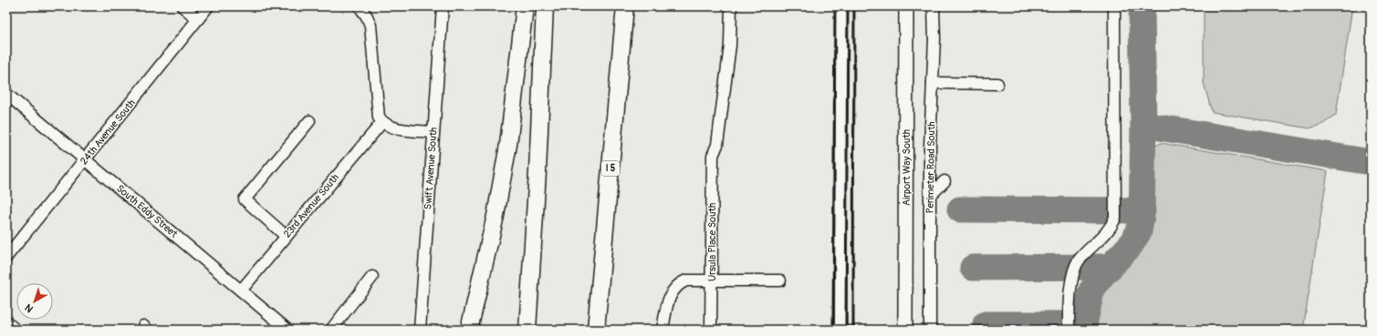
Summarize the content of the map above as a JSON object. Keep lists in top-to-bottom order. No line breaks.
{"streets":{"highway":["I 5"],"main road":["Airport Way South"],"street":["24th Avenue South","Perimeter Road South","Swift Avenue South","23rd Avenue South","South Eddy Street","Ursula Place South"]},"crossings":[["24th Avenue South","South Eddy Street"],["23rd Avenue South","South Eddy Street"]],"north":"bottom left"}
